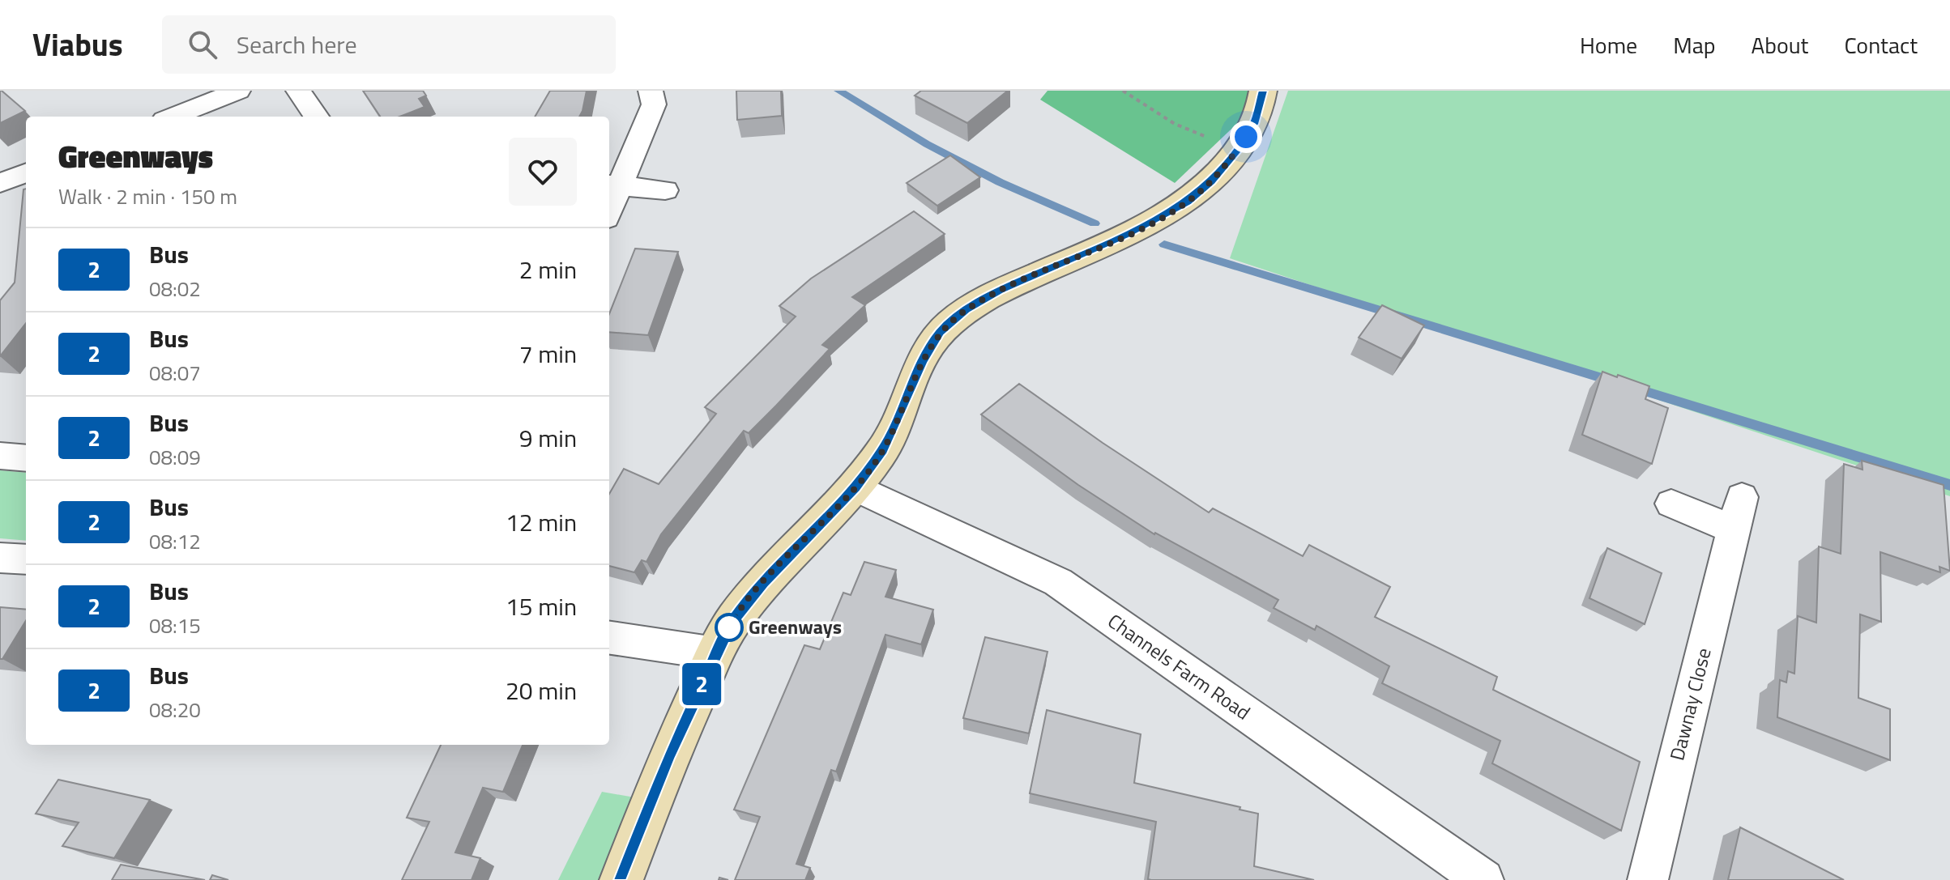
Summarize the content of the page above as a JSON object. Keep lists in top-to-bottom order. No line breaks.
{"streets":{"street":["Channels Farm Road","Dawnay Close"]},"places":["Greenways"],"lines":["bus line 2"],"page":{"header":"Viabus","search":"Search here","nav":["Home","Map","About","Contact"],"on_map":"2","heading":["Greenways","Walk · 2 min · 150 m"],"list":[{"mark":"2","name":"Bus","note":"08:02","value":"2 min"},{"mark":"2","name":"Bus","note":"08:07","value":"7 min"},{"mark":"2","name":"Bus","note":"08:09","value":"9 min"},{"mark":"2","name":"Bus","note":"08:12","value":"12 min"},{"mark":"2","name":"Bus","note":"08:15","value":"15 min"},{"mark":"2","name":"Bus","note":"08:20","value":"20 min"}]}}
